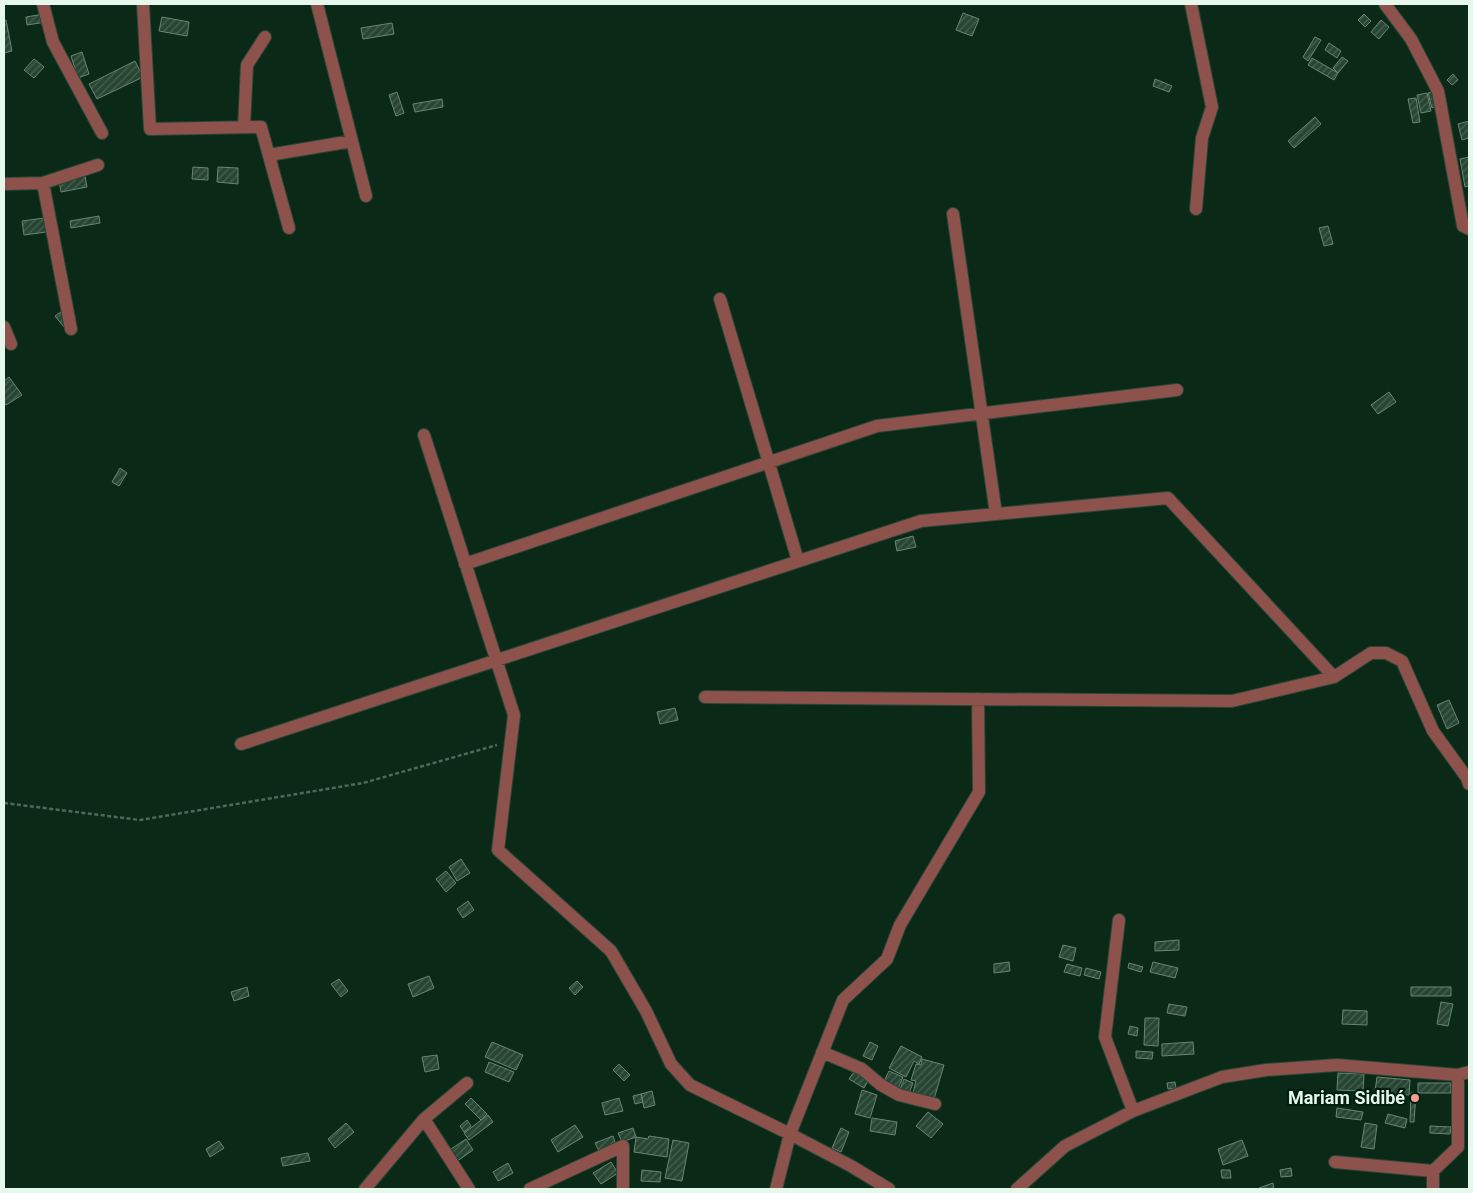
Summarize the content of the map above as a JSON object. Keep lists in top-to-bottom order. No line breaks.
{"places":["Mariam Sidibé"]}
